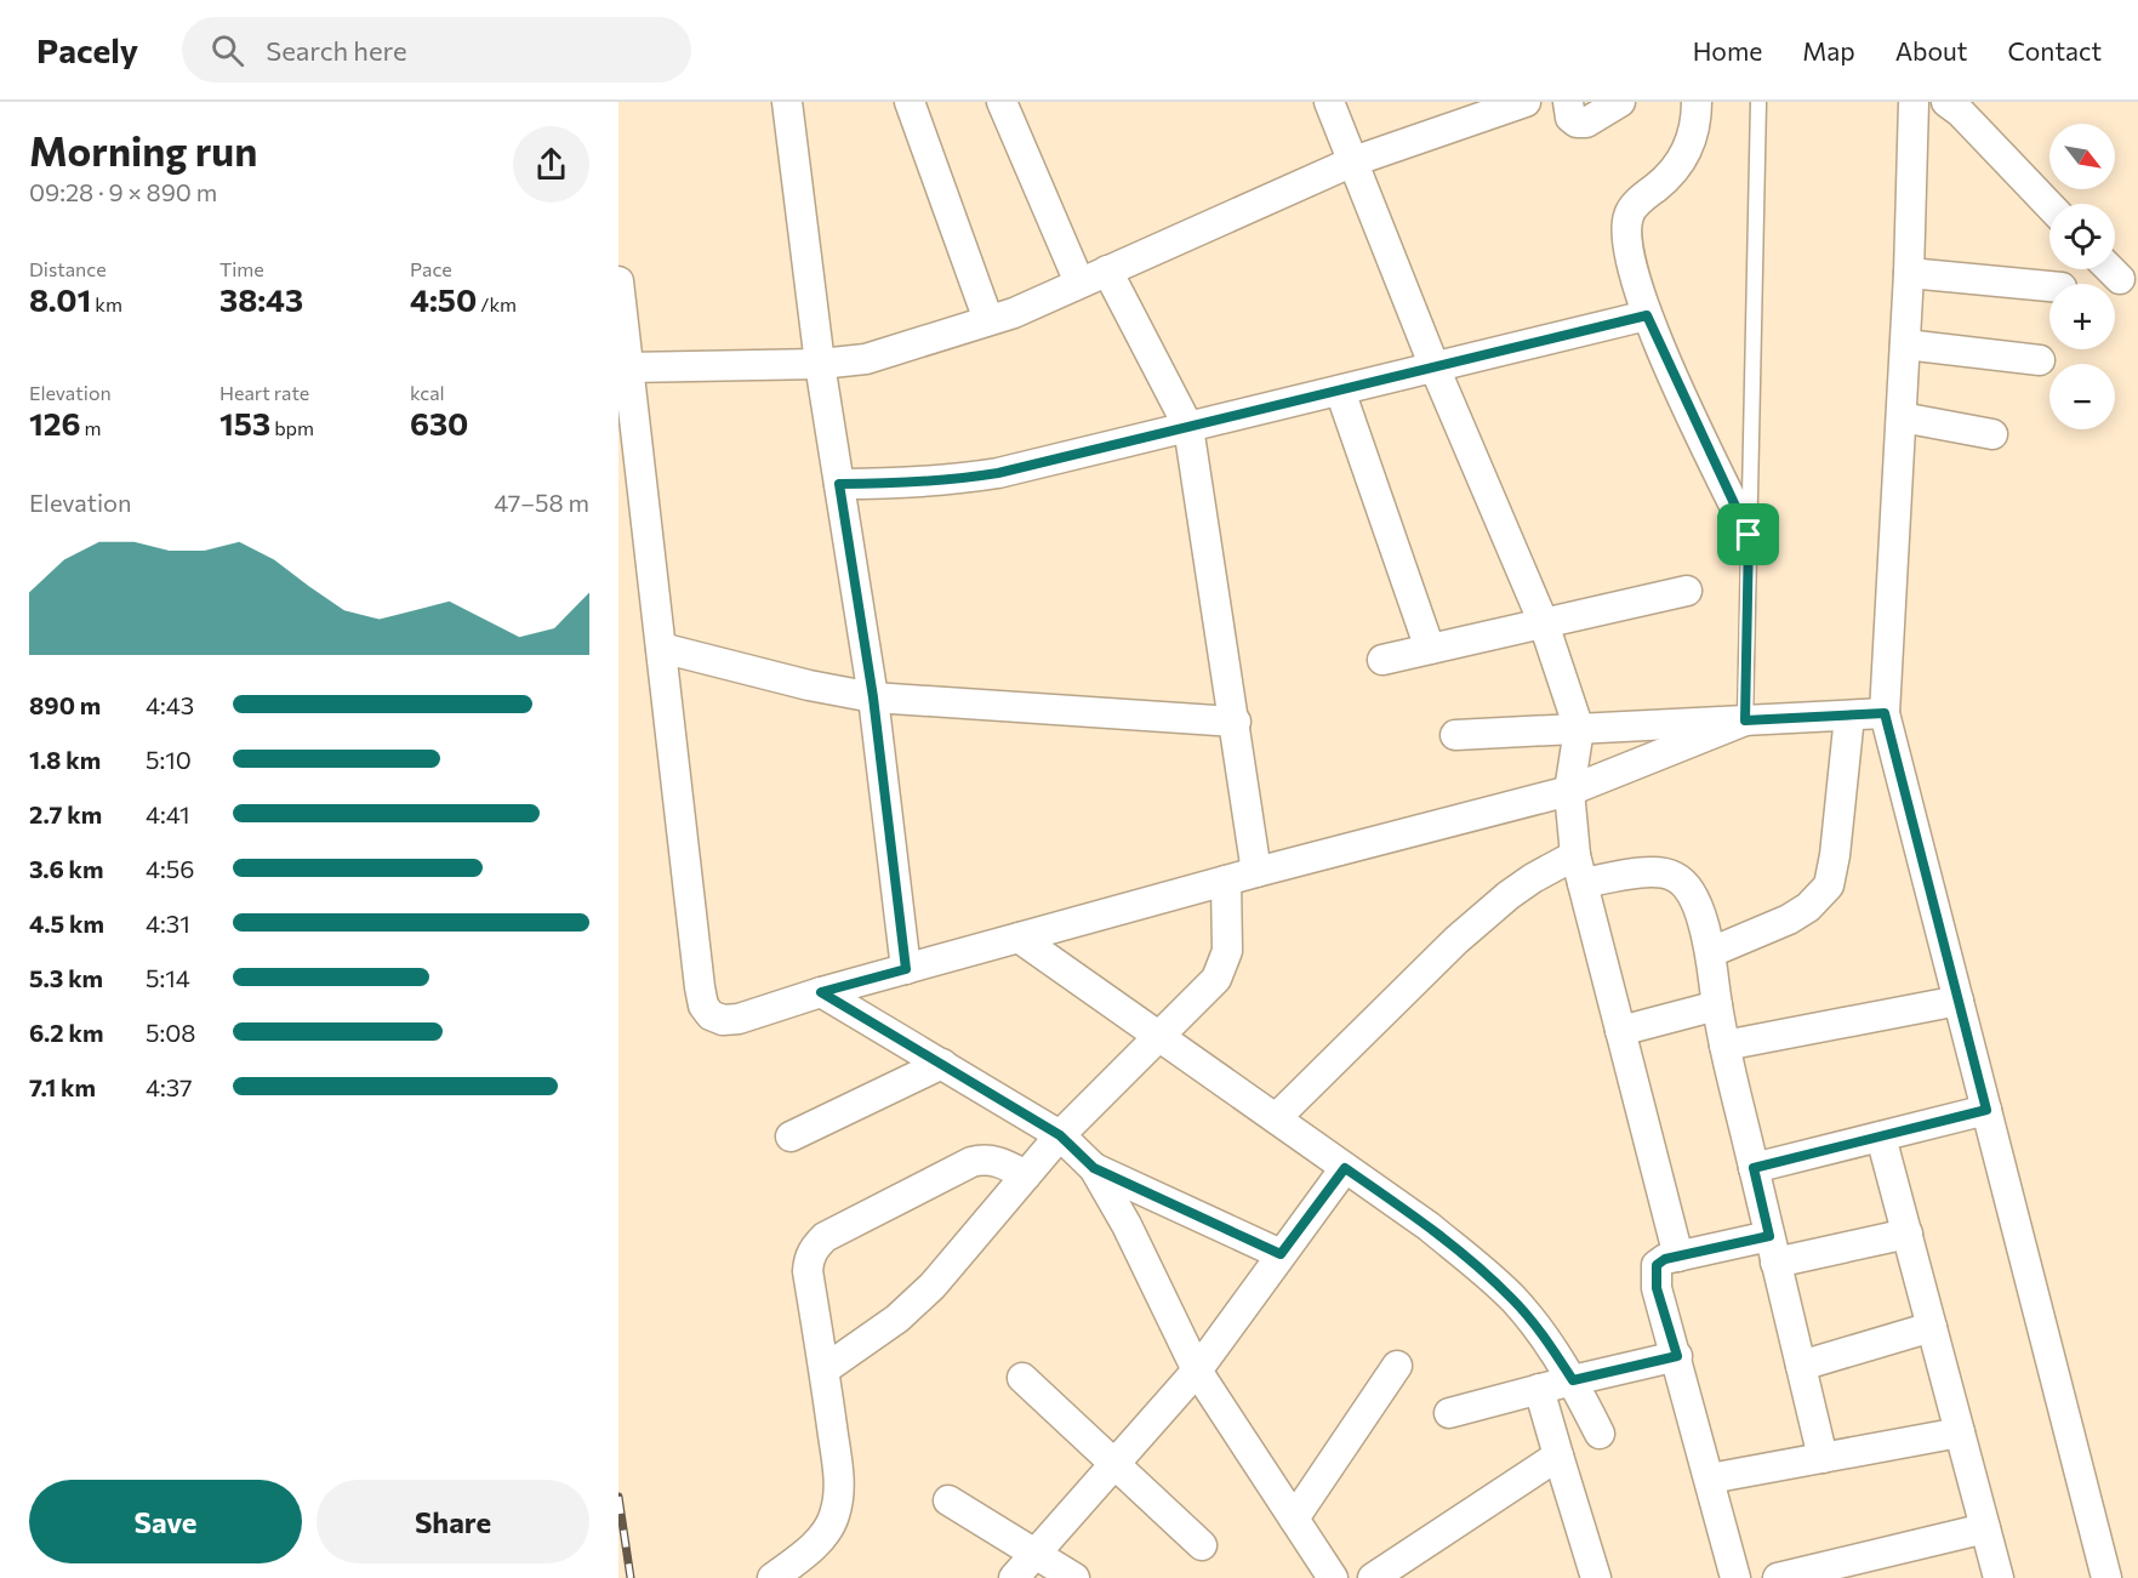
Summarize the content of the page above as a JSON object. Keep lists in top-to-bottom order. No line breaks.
{"north":"bottom right","page":{"header":"Pacely","search":"Search here","nav":["Home","Map","About","Contact"],"heading":["Morning run","09:28 · 9 × 890 m"],"map_buttons":["+","−"],"stats":[["Distance","8.01 km"],["Time","38:43"],["Pace","4:50 /km"],["Elevation","126 m"],["Heart rate","153 bpm"],["kcal","630"]],"chart":["Elevation","47–58 m"],"list":[{"name":"890 m","note":"4:43"},{"name":"1.8 km","note":"5:10"},{"name":"2.7 km","note":"4:41"},{"name":"3.6 km","note":"4:56"},{"name":"4.5 km","note":"4:31"},{"name":"5.3 km","note":"5:14"},{"name":"6.2 km","note":"5:08"},{"name":"7.1 km","note":"4:37"}],"buttons":["Save","Share"]}}
